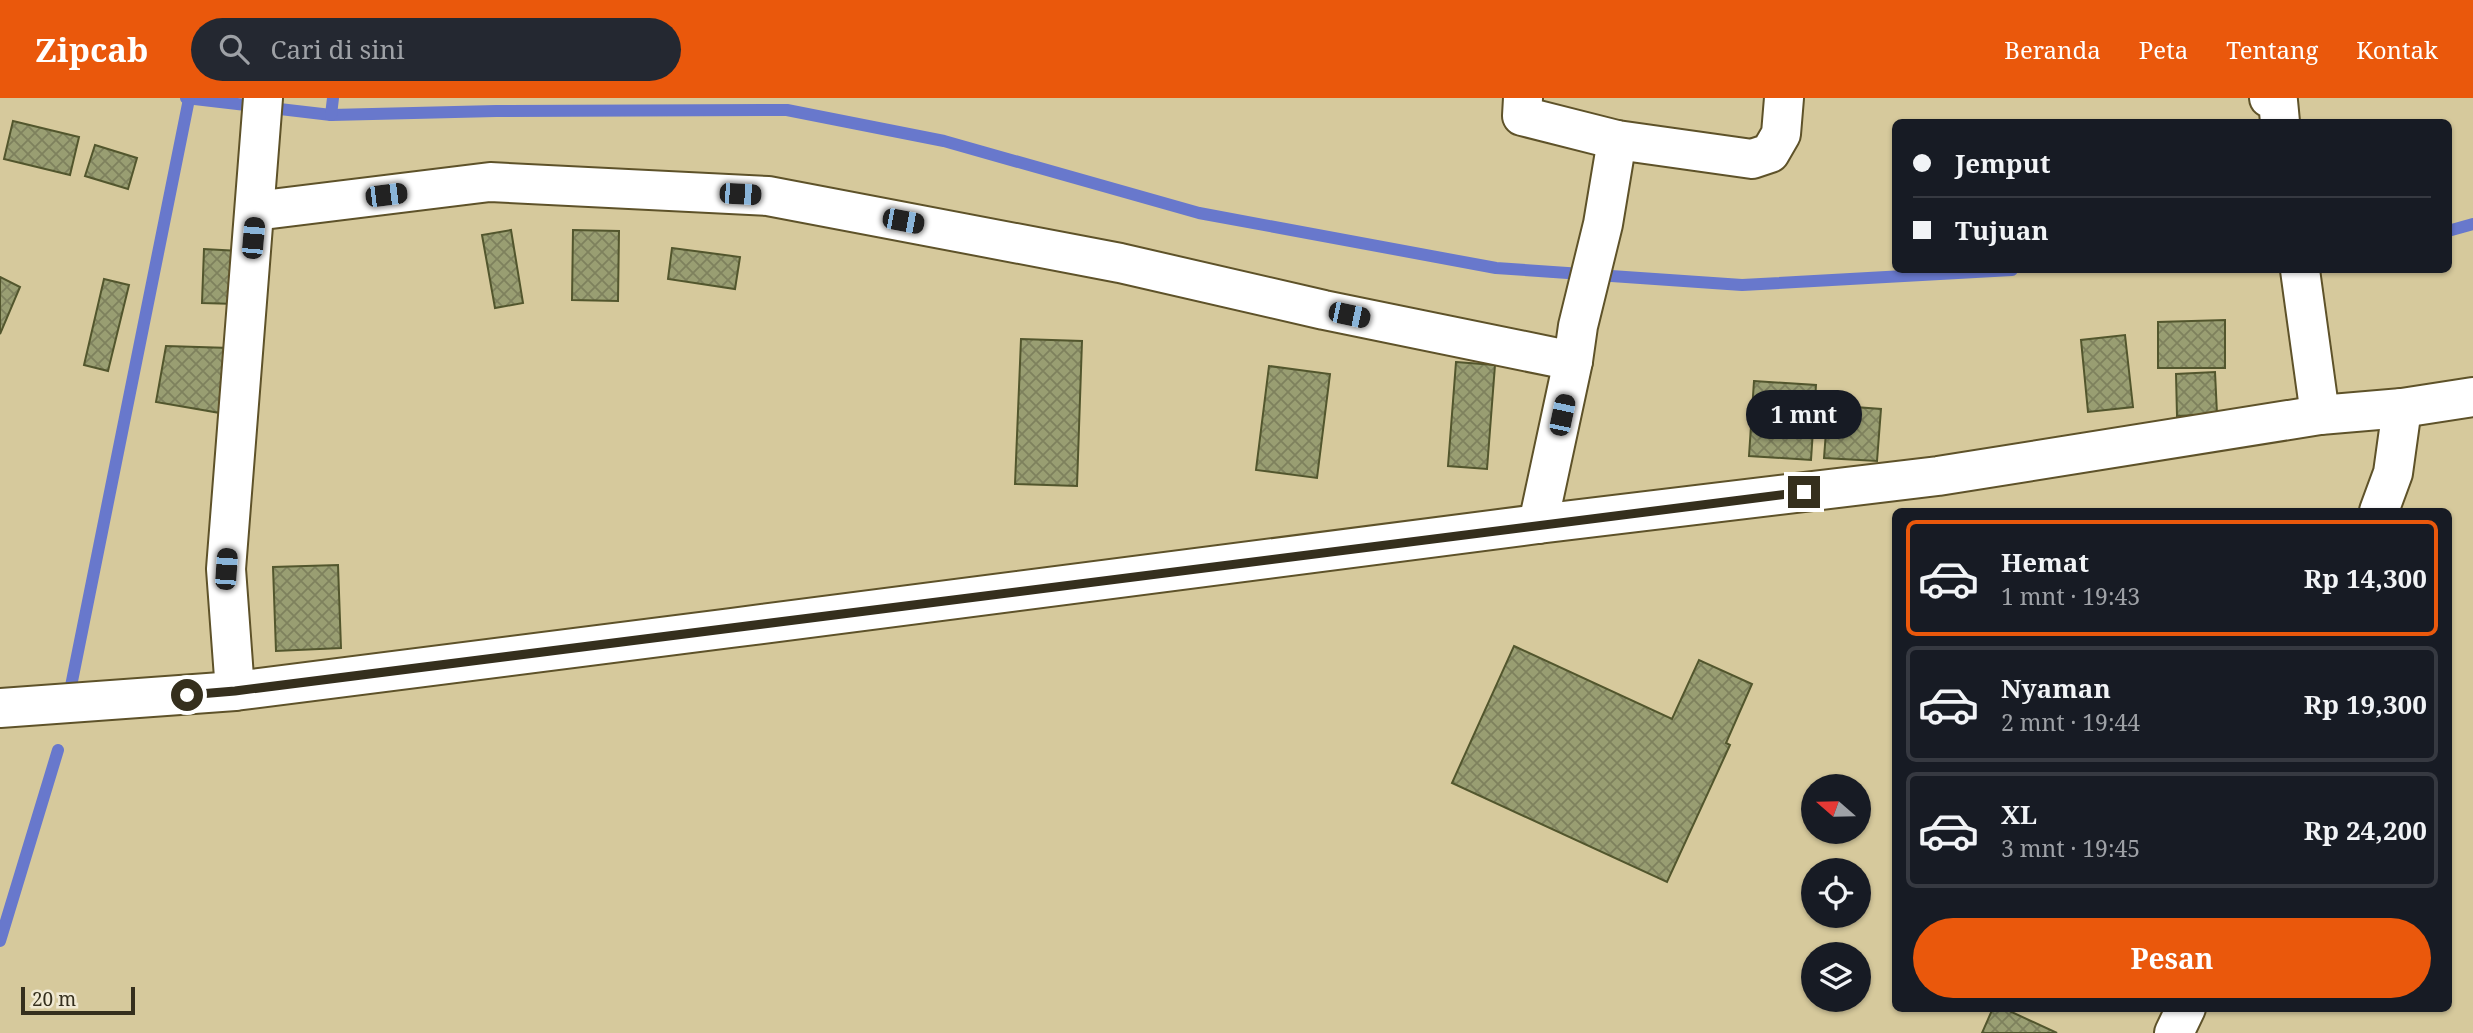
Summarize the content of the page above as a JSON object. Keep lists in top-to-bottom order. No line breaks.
{"scale_bar":"20 m","north":"left","page":{"header":"Zipcab","search":"Cari di sini","nav":["Beranda","Peta","Tentang","Kontak"],"banner":["Jemput","Tujuan"],"bubble":"1 mnt","list":[{"name":"Hemat","note":"1 mnt · 19:43","value":"Rp 14,300"},{"name":"Nyaman","note":"2 mnt · 19:44","value":"Rp 19,300"},{"name":"XL","note":"3 mnt · 19:45","value":"Rp 24,200"}],"buttons":"Pesan","scale":"20 m"}}
